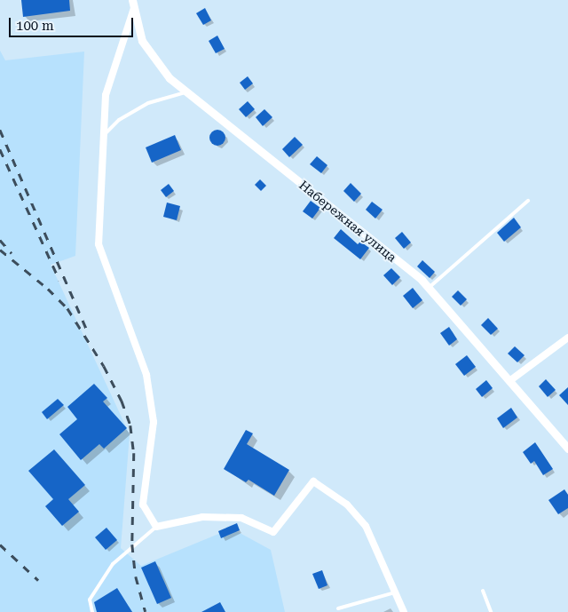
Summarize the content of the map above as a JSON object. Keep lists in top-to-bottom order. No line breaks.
{"streets":{"street":["Набережная улица"]},"scale_bar":"100 m"}
